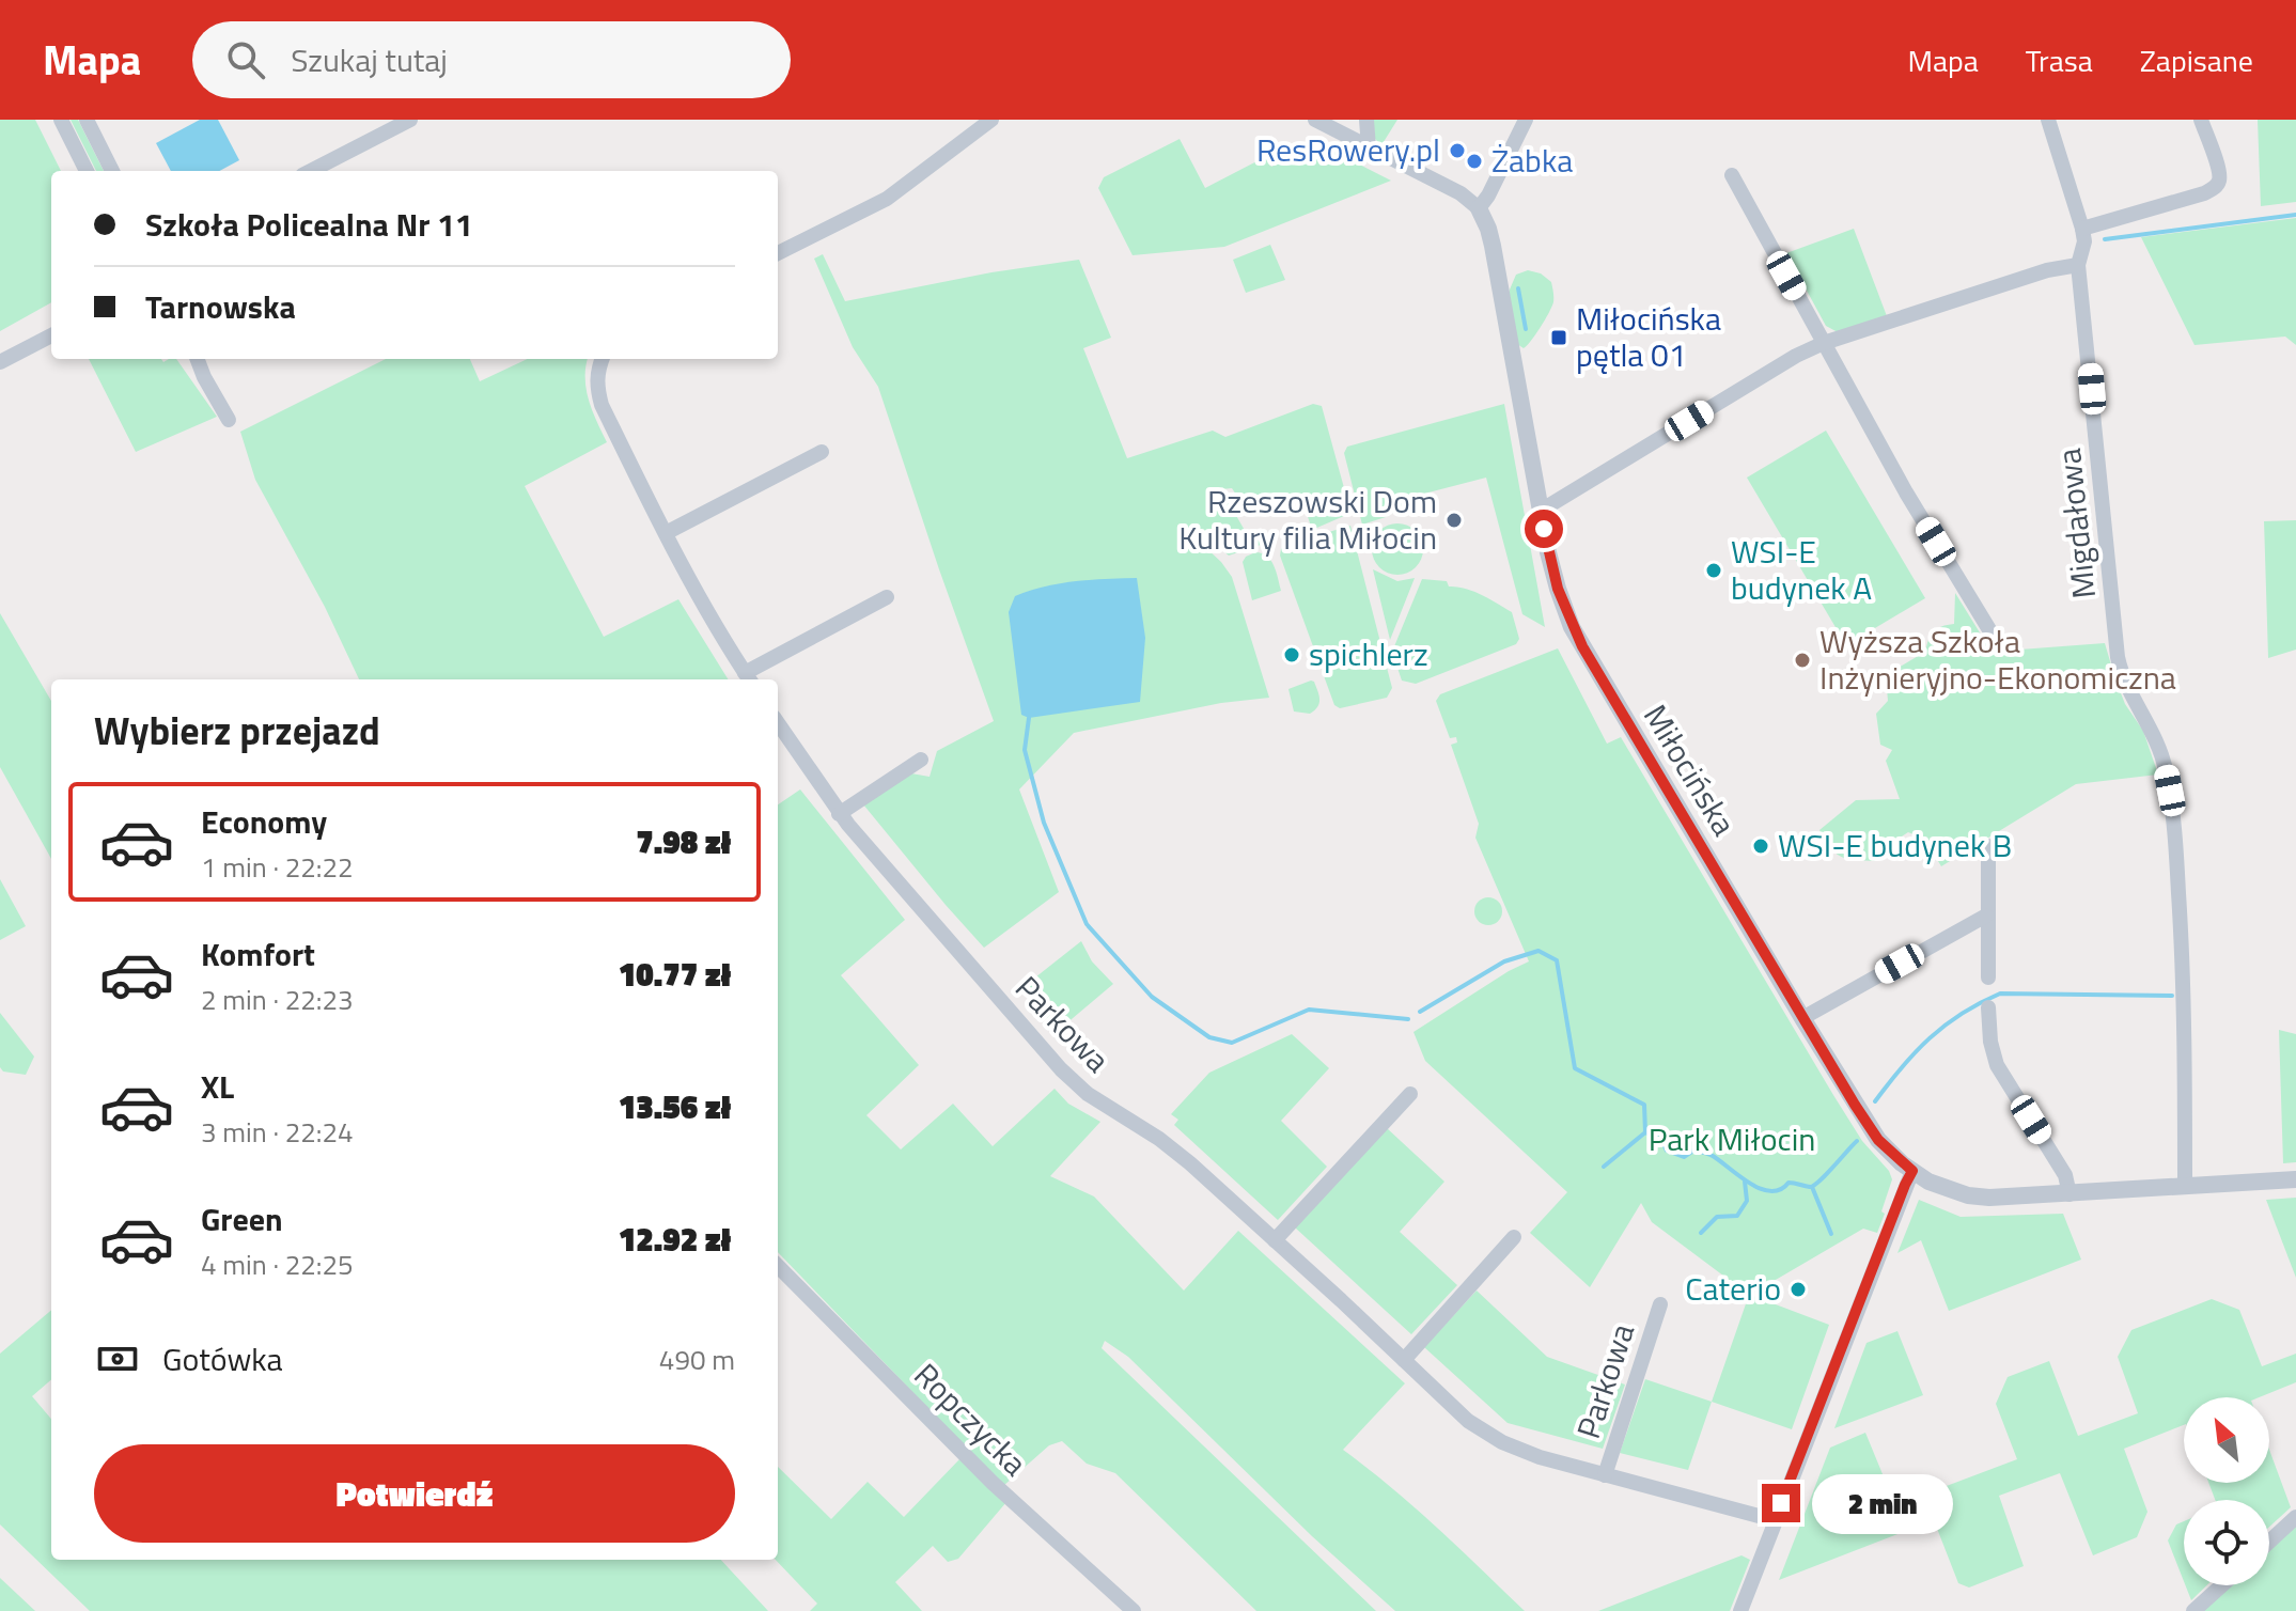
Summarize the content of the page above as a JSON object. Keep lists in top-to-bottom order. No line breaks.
{"streets":{"street":["Migdałowa","Miłocińska","Parkowa","Ropczycka"]},"crossings":[["Migdałowa","Miłocińska"]],"parks":["Park Miłocin"],"places":{"other":["ResRowery.pl","Żabka","Rzeszowski Dom Kultury filia Miłocin","WSI-E budynek A","spichlerz","Wyższa Szkoła Inżynieryjno-Ekonomiczna","WSI-E budynek B","Caterio"],"transit":["Miłocińska pętla 01"]},"north":"top left","page":{"header":"Mapa","search":"Szukaj tutaj","nav":["Mapa","Trasa","Zapisane"],"banner":["Szkoła Policealna Nr 11","Tarnowska"],"heading":"Wybierz przejazd","list":[{"name":"Economy","note":"1 min · 22:22","value":"7.98 zł"},{"name":"Komfort","note":"2 min · 22:23","value":"10.77 zł"},{"name":"XL","note":"3 min · 22:24","value":"13.56 zł"},{"name":"Green","note":"4 min · 22:25","value":"12.92 zł"}],"pay":["Gotówka","490 m"],"buttons":"Potwierdź","bubble":"2 min"}}
